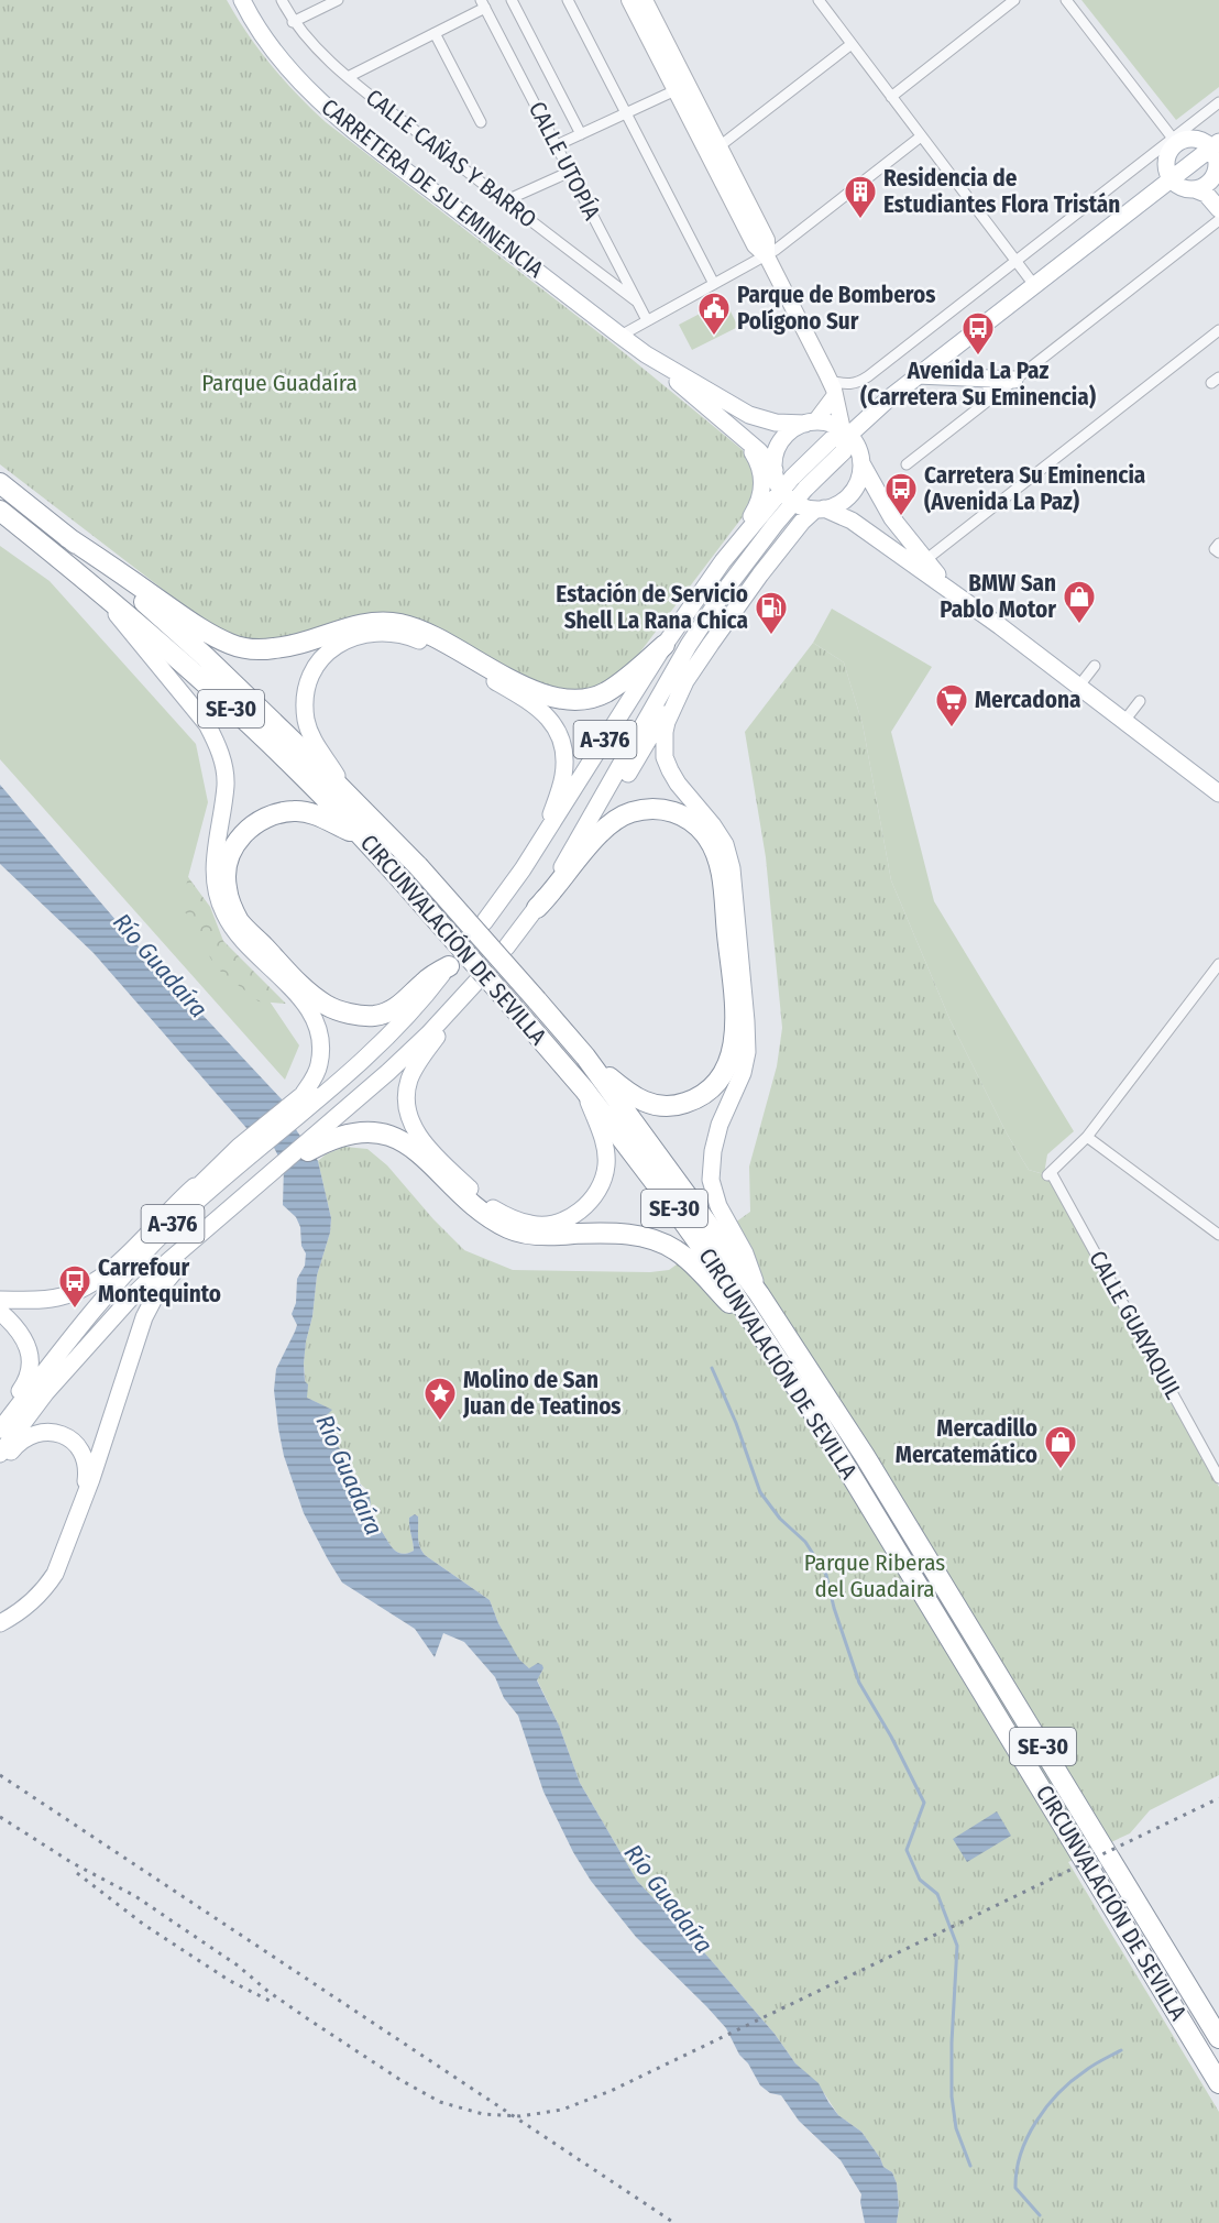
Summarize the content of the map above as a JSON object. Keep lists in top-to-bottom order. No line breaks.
{"streets":{"highway":["SE-30","CIRCUNVALACIÓN DE SEVILLA"],"main road":["CARRETERA DE SU EMINENCIA","A-376"],"street":["CALLE CAÑAS Y BARRO","CALLE UTOPÍA","CALLE GUAYAQUIL"]},"crossings":[["CALLE CAÑAS Y BARRO","CALLE UTOPÍA"]],"water":["Río Guadaíra"],"parks":["Parque Guadaíra","Parque Riberas del Guadaira"],"places":{"building":["Residencia de Estudiantes Flora Tristán"],"public building":["Parque de Bomberos Polígono Sur"],"bus stop":["Avenida La Paz (Carretera Su Eminencia)","Carretera Su Eminencia (Avenida La Paz)","Carrefour Montequinto"],"shop":["BMW San Pablo Motor","Mercadillo Mercatemático"],"fuel station":["Estación de Servicio Shell La Rana Chica"],"supermarket":["Mercadona"],"place":["Molino de San Juan de Teatinos"]}}
